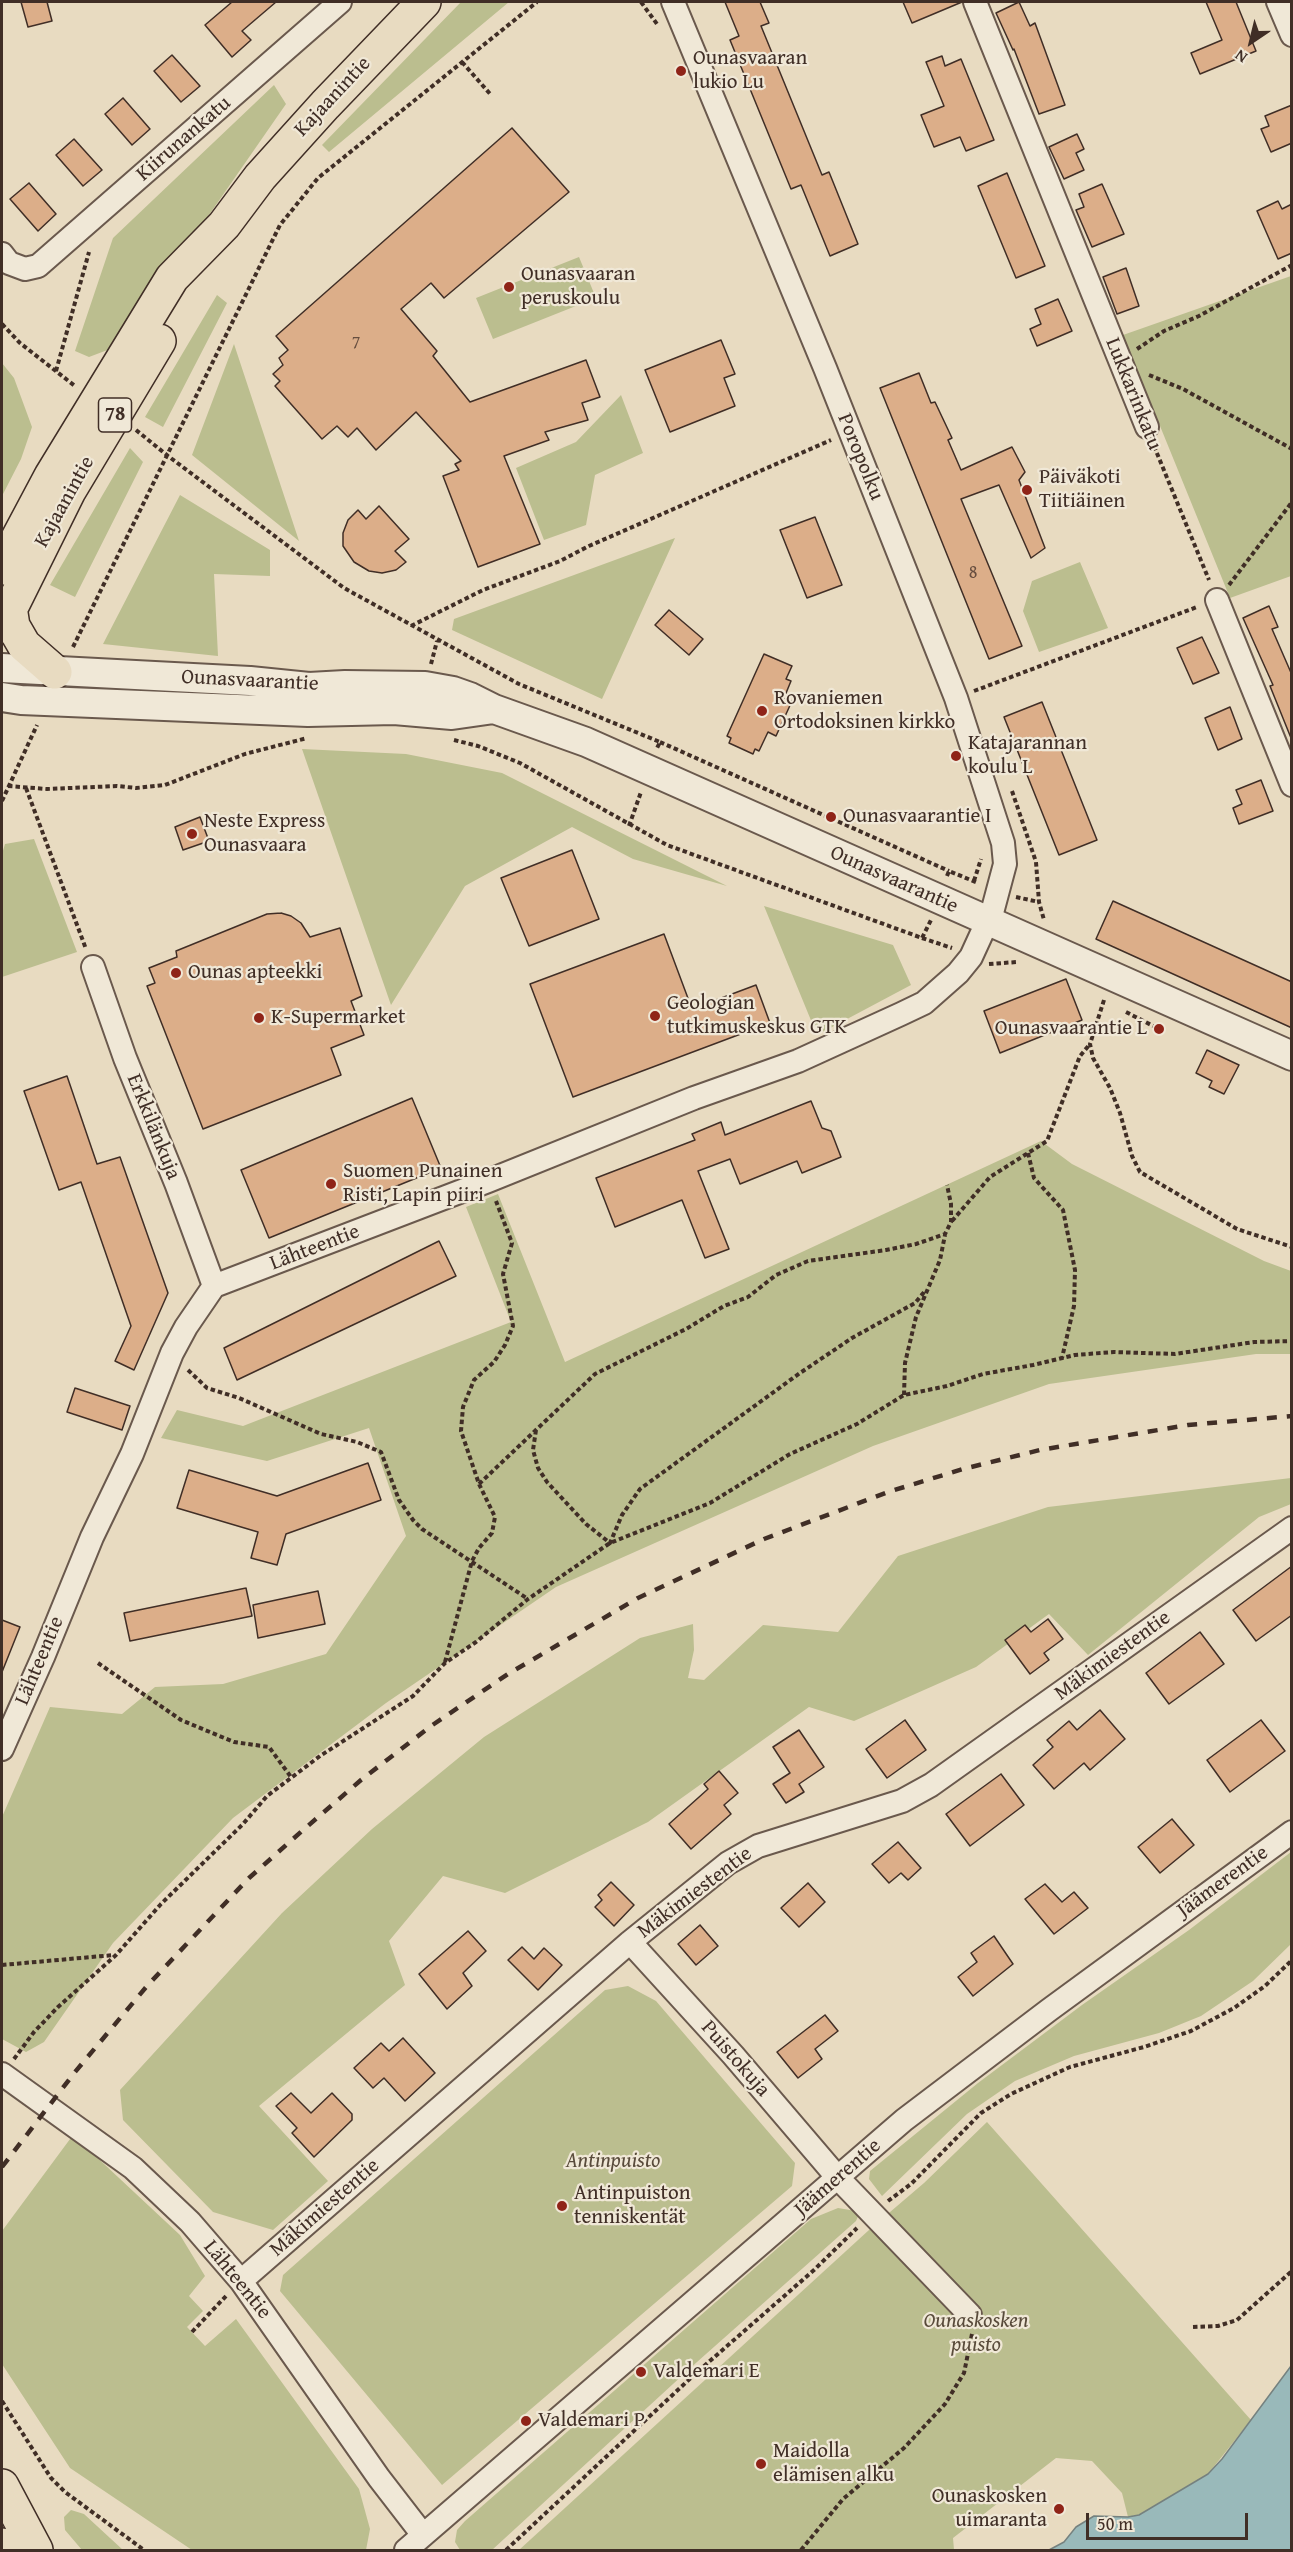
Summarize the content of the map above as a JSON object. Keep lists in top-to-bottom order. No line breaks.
{"streets":{"main road":["Kajaanintie","78"],"street":["Kiirunankatu","Lukkarinkatu","Poropolku","Ounasvaarantie","Erkkilänkuja","Lähteentie","Mäkimiestentie","Jäämerentie","Puistokuja"]},"crossings":[["Poropolku","Ounasvaarantie"],["Poropolku","Lähteentie"],["Ounasvaarantie","Lähteentie"],["Erkkilänkuja","Lähteentie"],["Lähteentie","Mäkimiestentie"],["Lähteentie","Jäämerentie"],["Mäkimiestentie","Puistokuja"],["Jäämerentie","Puistokuja"]],"parks":["Antinpuisto","Ounaskosken puisto"],"places":["Ounasvaaran lukio Lu","Ounasvaaran peruskoulu","Päiväkoti Tiitiäinen","Rovaniemen Ortodoksinen kirkko","Katajarannan koulu L","Ounasvaarantie I","Neste Express Ounasvaara","Ounas apteekki","Geologian tutkimuskeskus GTK","K-Supermarket","Ounasvaarantie L","Suomen Punainen Risti, Lapin piiri","Antinpuiston tenniskentät","Valdemari E","Valdemari P","Maidolla elämisen alku","Ounaskosken uimaranta"],"house_numbers":["7","8"],"scale_bar":"50 m","north":"bottom left"}
